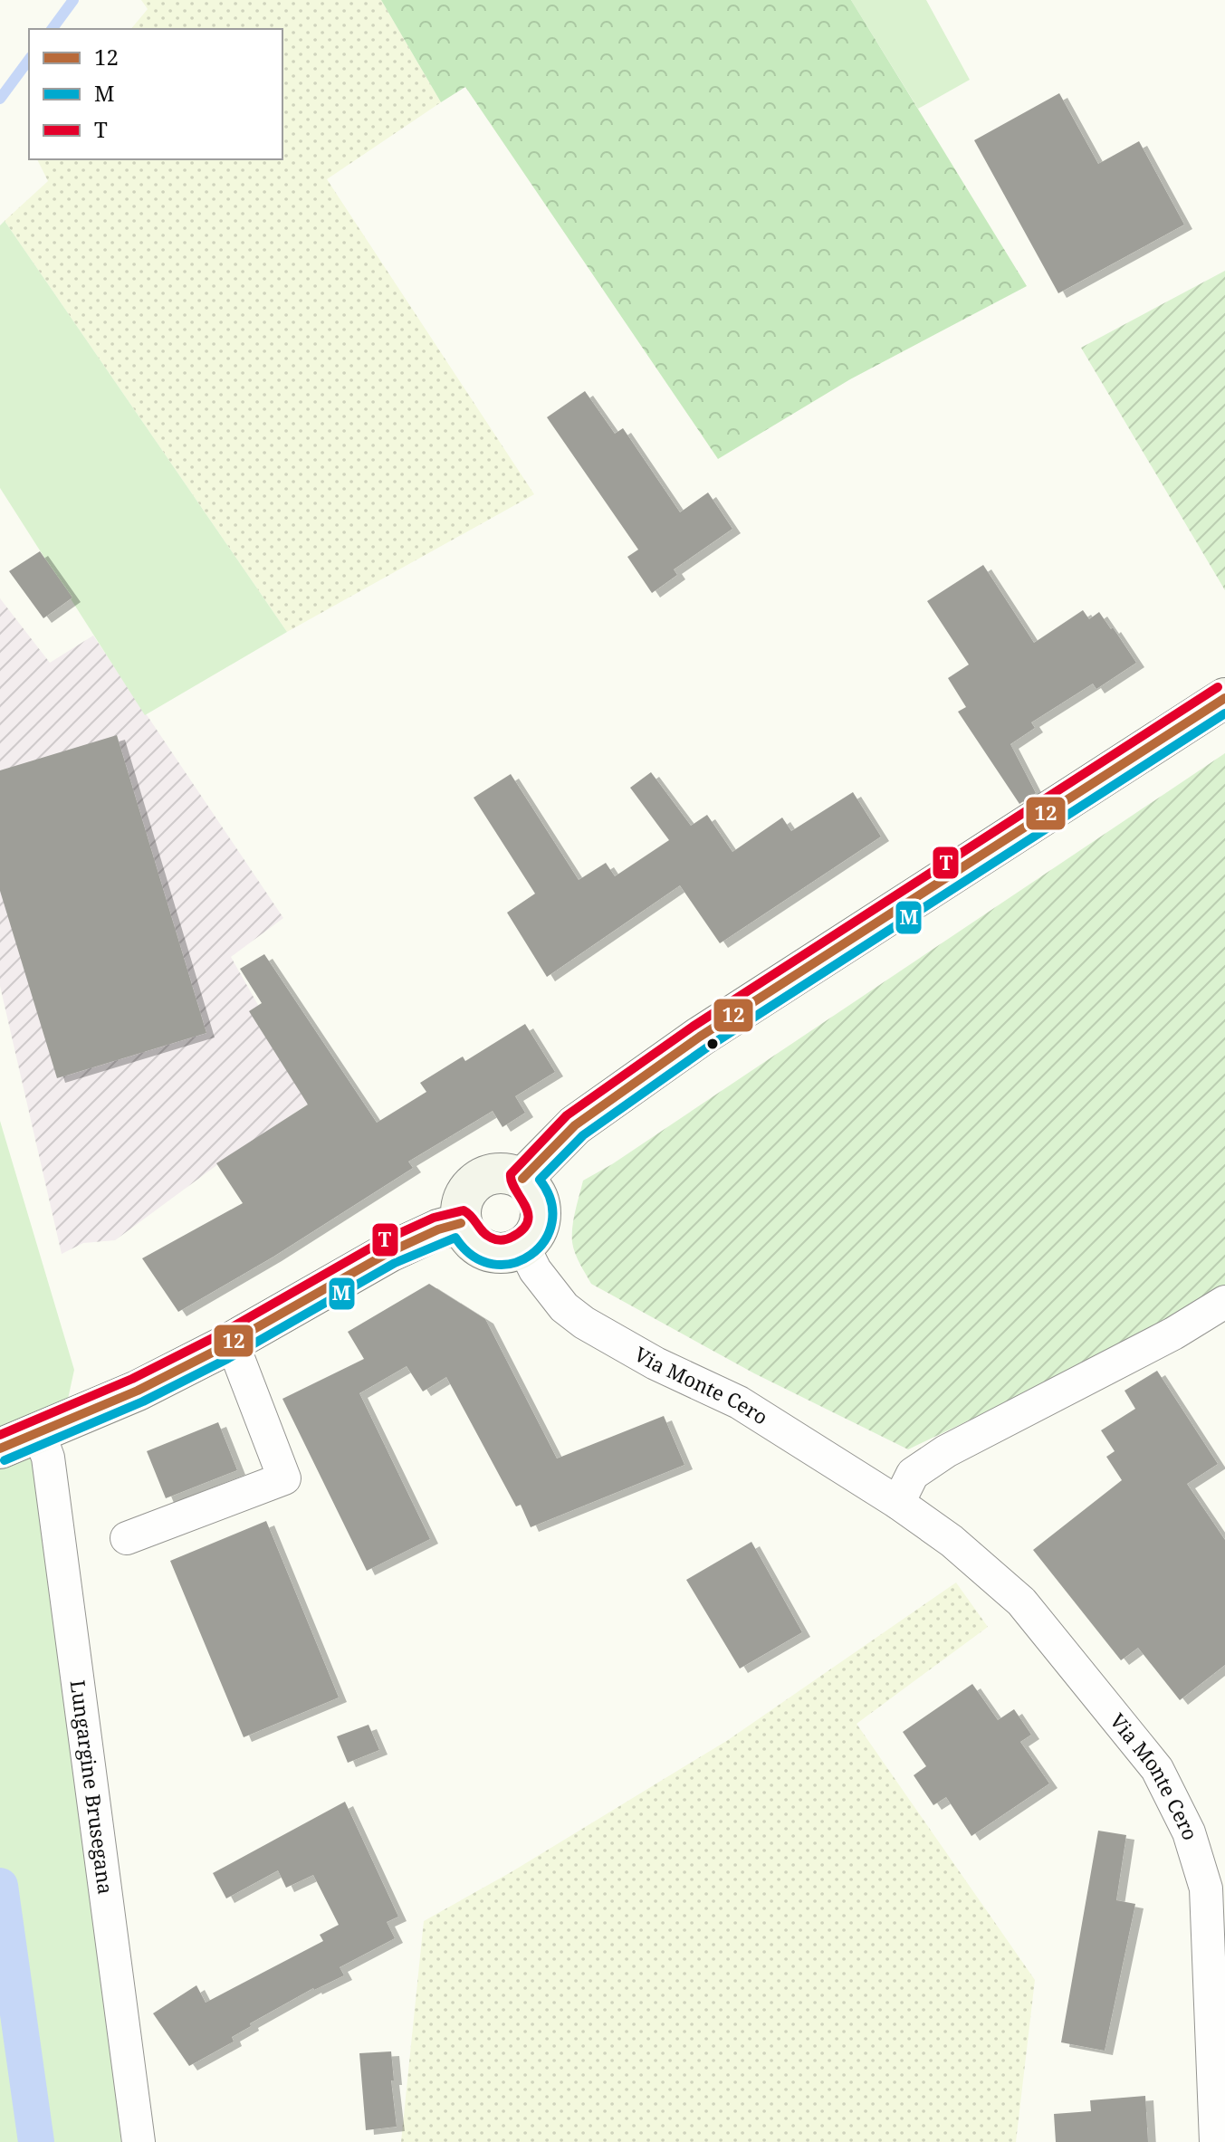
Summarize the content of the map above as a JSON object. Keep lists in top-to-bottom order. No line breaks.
{"streets":{"street":["Via Monte Cero","Lungargine Brusegana"]},"lines":["transit line T","transit line 12","transit line M"],"legend":["12","M","T"]}
